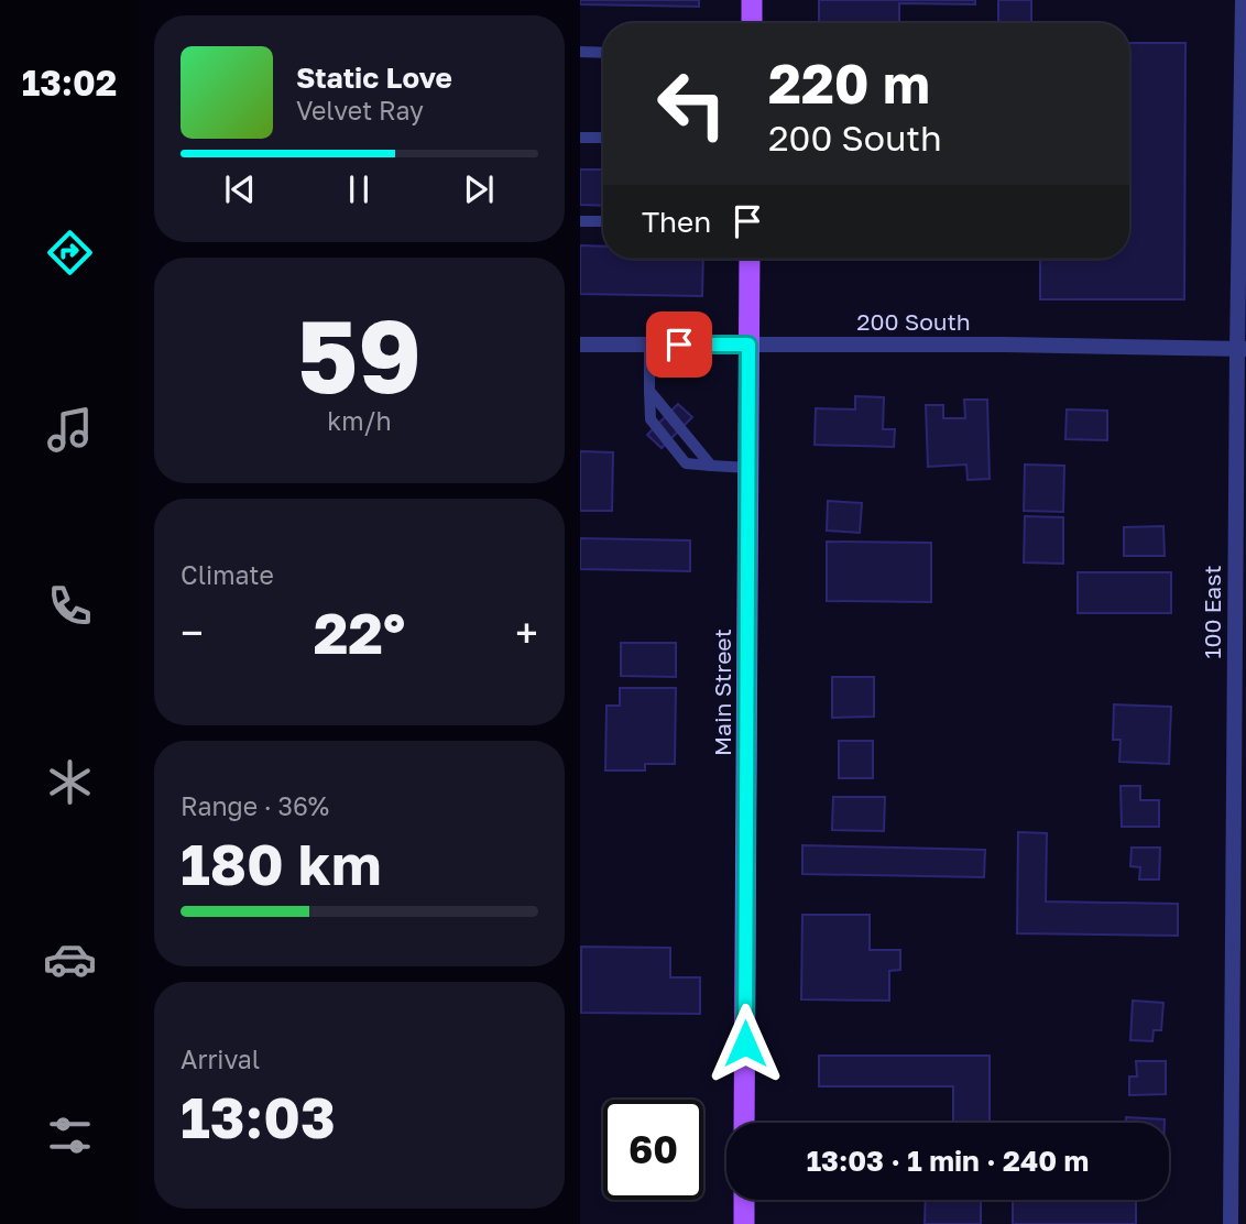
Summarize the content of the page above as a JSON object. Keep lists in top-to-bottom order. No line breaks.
{"streets":{"main road":["Main Street"],"street":["200 South","100 East"]},"crossings":[["200 South","100 East"],["200 South","Main Street"]],"page":{"tabs":"13:02","turn":["220 m","200 South"],"song":["Static Love","Velvet Ray"],"then":"Then","tile":[["59","km/h"],"Climate",["Range · 36%","180 km"],["Arrival","13:03"]],"heat":["−","22°","+"],"limit":"60","trip":"13:03 · 1 min · 240 m"}}
